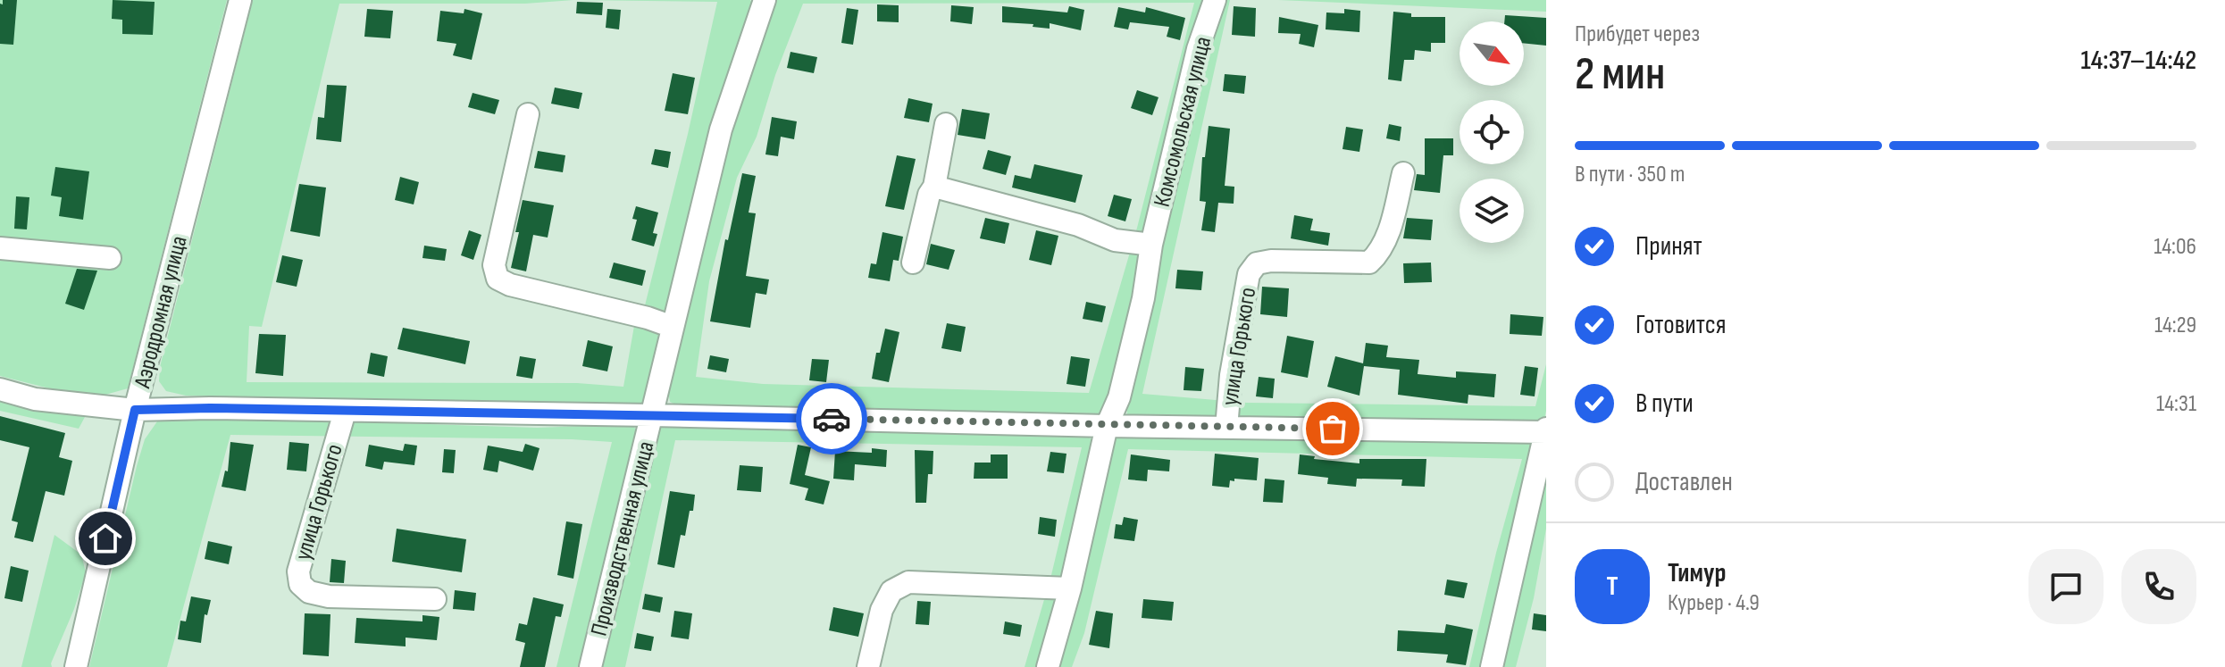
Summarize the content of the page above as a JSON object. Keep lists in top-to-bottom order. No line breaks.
{"streets":{"street":["Комсомольская улица","Аэродромная улица","улица Горького","Производственная улица"]},"crossings":[["Комсомольская улица","улица Горького"],["Аэродромная улица","улица Горького"],["улица Горького","Производственная улица"]],"north":"bottom right","page":{"heading":["2 мин","Прибудет через","14:37–14:42"],"panel":["Тимур","Курьер · 4.9"],"bar":"В пути · 350 m","list":[["Принят","14:06"],["Готовится","14:29"],["В пути","14:31"],"Доставлен"],"round":"Т"}}
